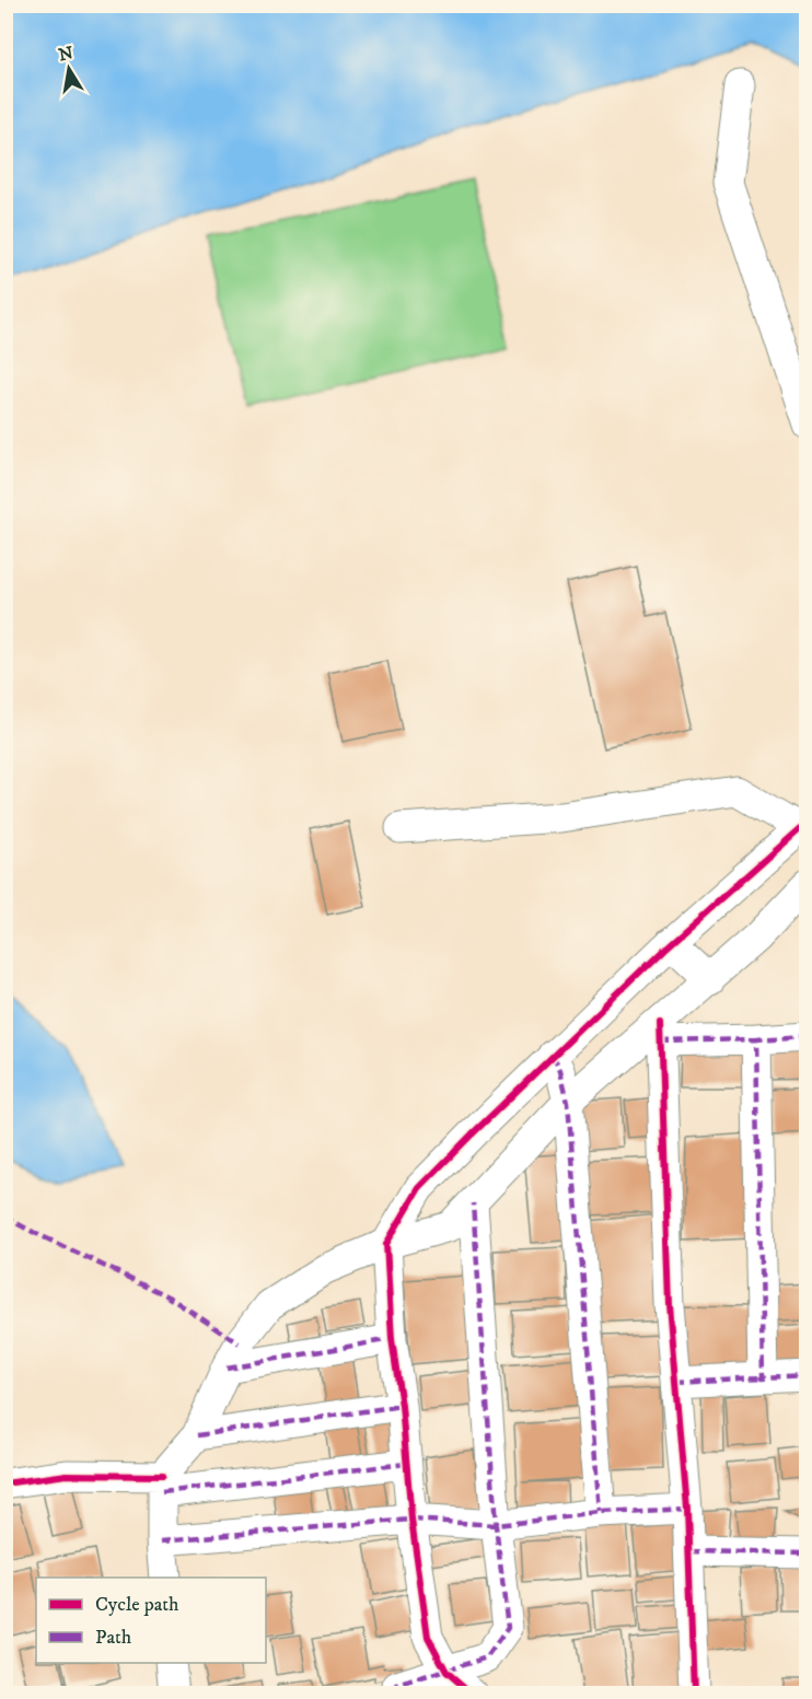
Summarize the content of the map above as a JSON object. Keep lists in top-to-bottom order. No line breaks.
{"legend":["Cycle path","Path"],"north":"top"}
